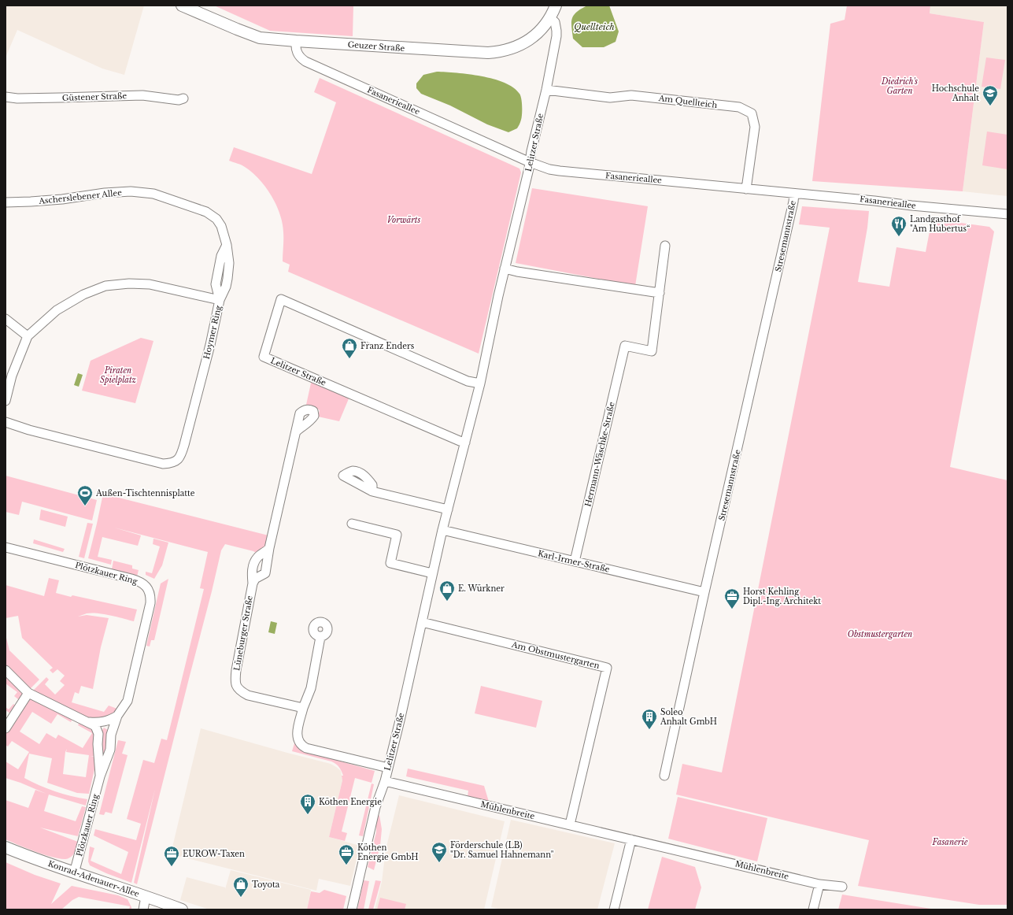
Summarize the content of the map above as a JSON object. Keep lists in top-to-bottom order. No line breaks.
{"streets":{"main road":["Geuzer Straße","Konrad-Adenauer-Allee"],"street":["Güstener Straße","Fasanerieallee","Am Quellteich","Lelitzer Straße","Ascherslebener Allee","Stresemannstraße","Hoymer Ring","Hermann-Wäschke-Straße","Karl-Irmer-Straße","Plötzkauer Ring","Lüneburger Straße","Am Obstmustergarten","Mühlenbreite"]},"crossings":[["Geuzer Straße","Fasanerieallee"],["Geuzer Straße","Lelitzer Straße"],["Fasanerieallee","Am Quellteich"],["Fasanerieallee","Lelitzer Straße"],["Fasanerieallee","Stresemannstraße"],["Am Quellteich","Lelitzer Straße"],["Lelitzer Straße","Karl-Irmer-Straße"],["Lelitzer Straße","Am Obstmustergarten"],["Lelitzer Straße","Mühlenbreite"],["Ascherslebener Allee","Hoymer Ring"],["Stresemannstraße","Karl-Irmer-Straße"],["Hermann-Wäschke-Straße","Karl-Irmer-Straße"],["Plötzkauer Ring","Konrad-Adenauer-Allee"],["Am Obstmustergarten","Mühlenbreite"]],"water":["Quellteich"],"parks":["Diedrich's Garten","Vorwärts","Piraten Spielplatz","Obstmustergarten","Fasanerie"],"places":{"school or university":["Hochschule Anhalt","Förderschule (LB) \"Dr. Samuel Hahnemann\""],"restaurant":["Landgasthof \"Am Hubertus“"],"shop":["Franz Enders","E. Würkner","Toyota"],"sports":["Außen-Tischtennisplatte"],"office":["Horst Kehling Dipl.-Ing. Architekt","Köthen Energie GmbH","EUROW-Taxen"],"building":["Soleo Anhalt GmbH","Köthen Energie"]}}
